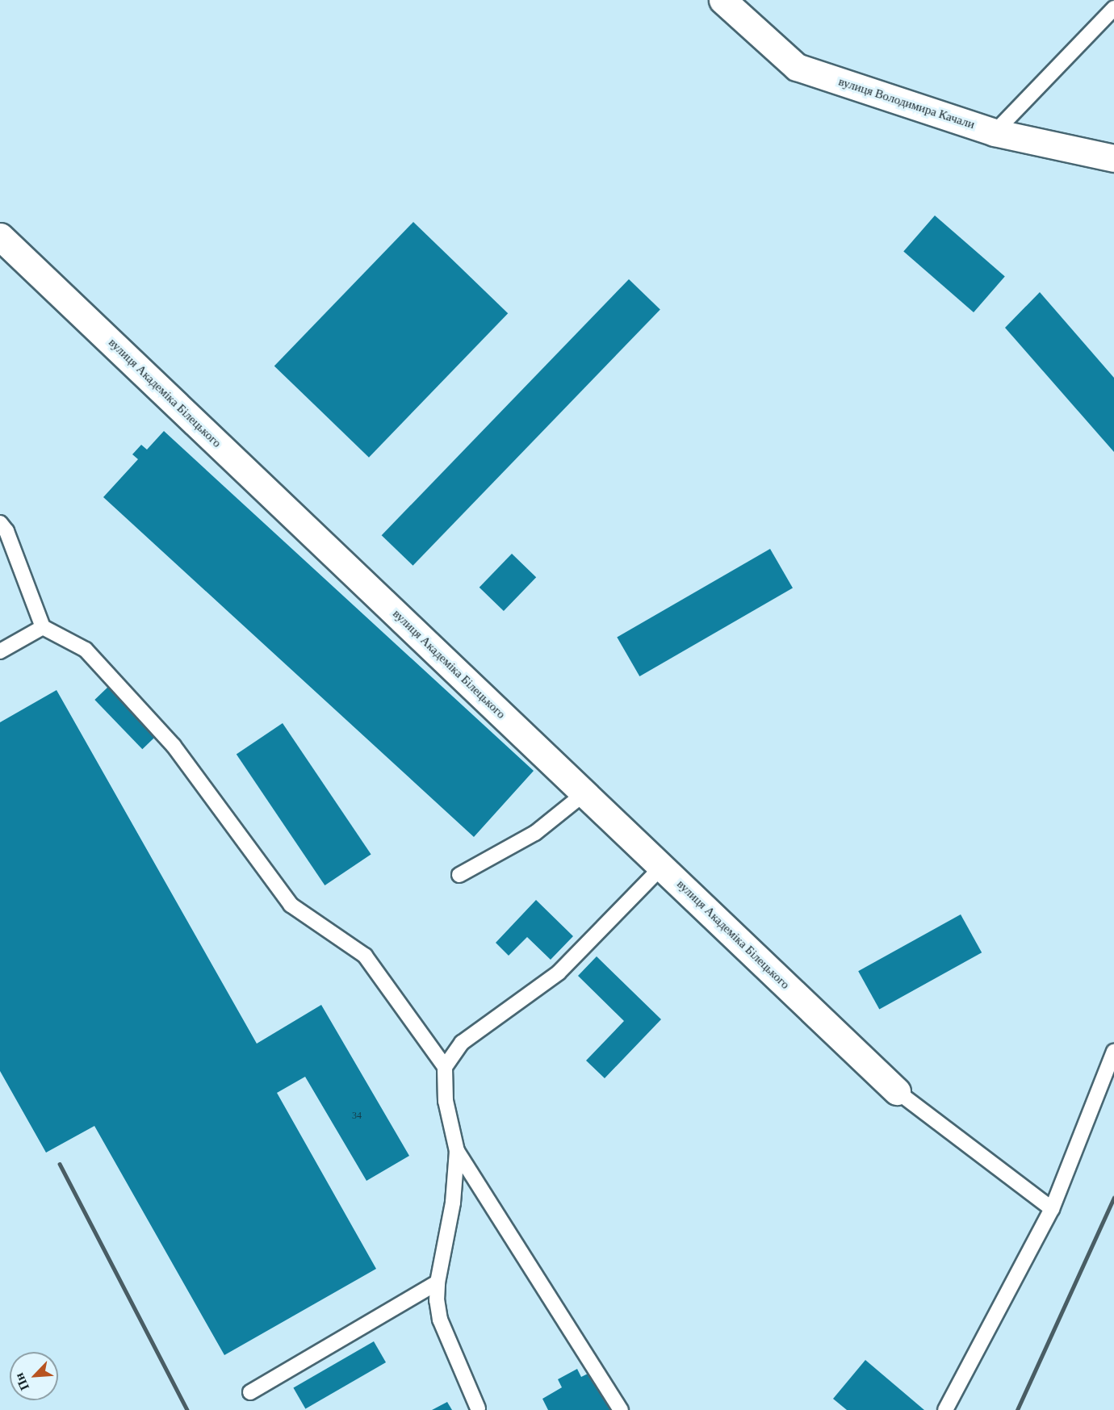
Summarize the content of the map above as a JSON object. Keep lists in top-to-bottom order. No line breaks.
{"streets":{"street":["вулиця Володимира Качали","вулиця Академіка Білецького"]},"house_numbers":["34"],"north":"bottom left"}
